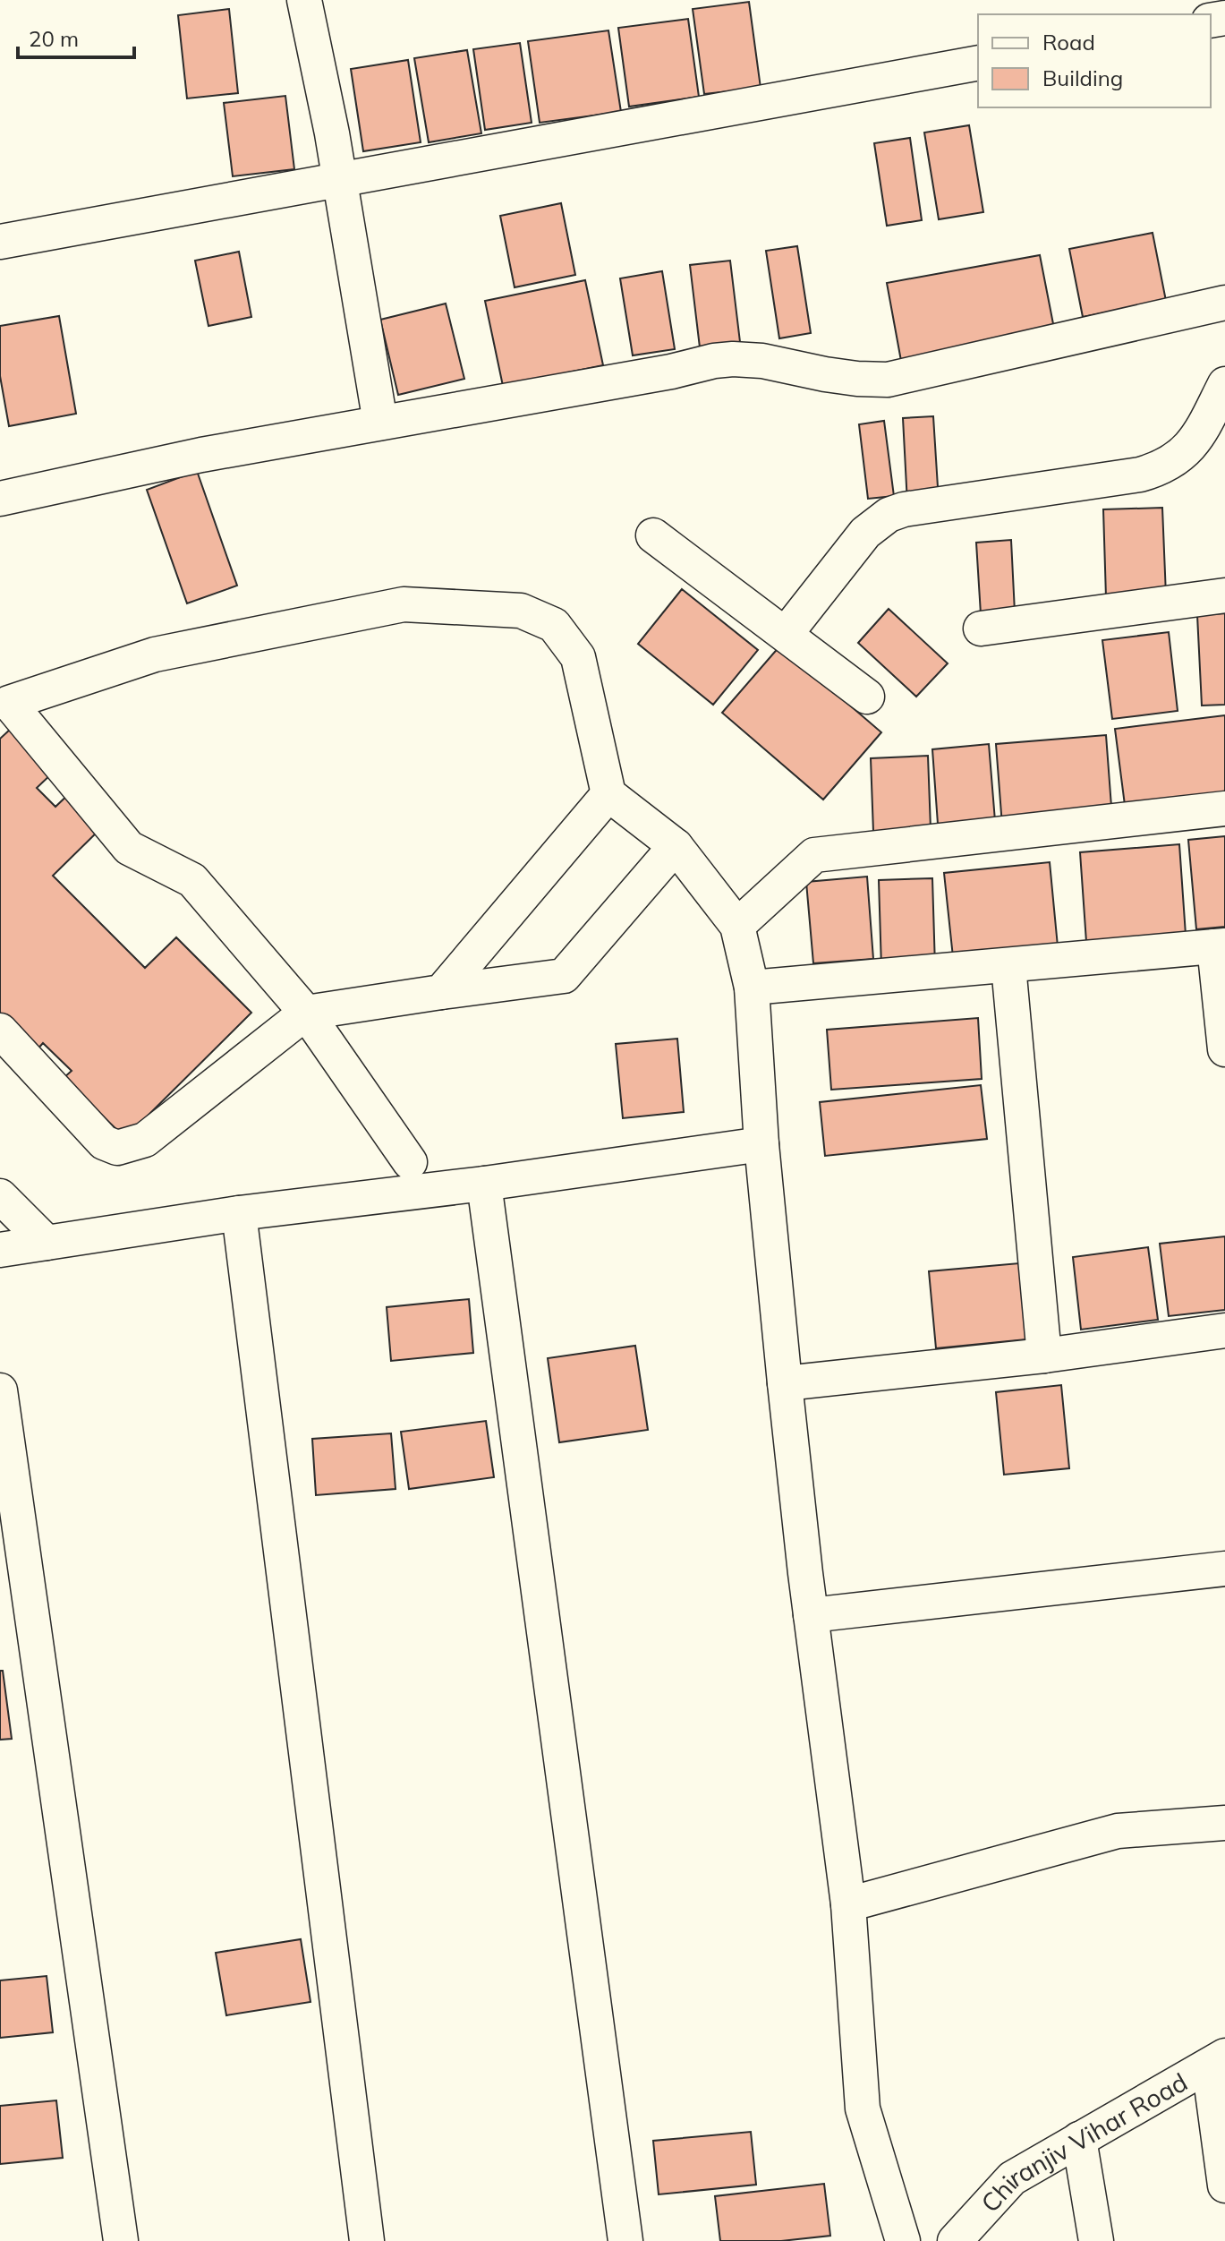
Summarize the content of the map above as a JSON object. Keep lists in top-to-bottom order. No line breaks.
{"streets":{"street":["Chiranjiv Vihar Road"]},"legend":["Road","Building"],"scale_bar":"20 m"}
